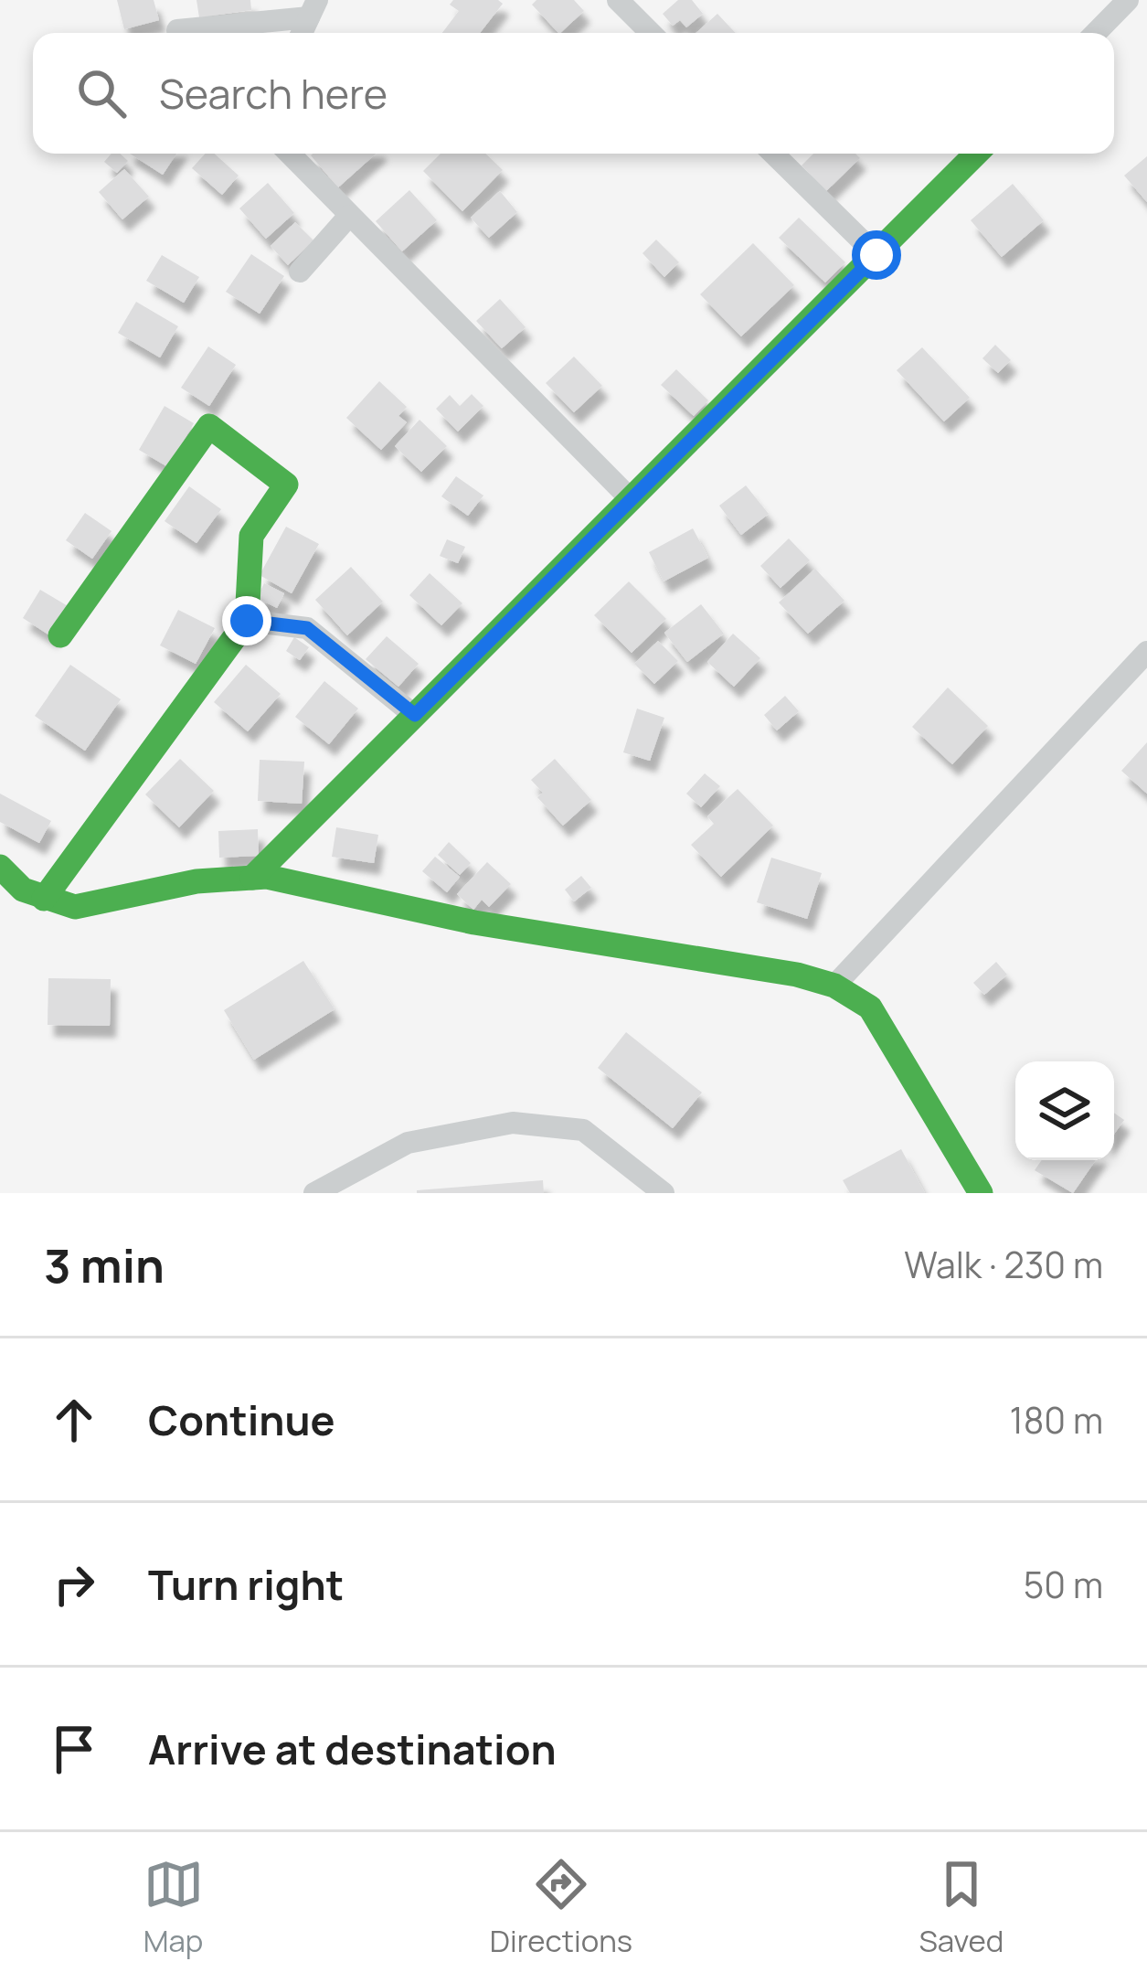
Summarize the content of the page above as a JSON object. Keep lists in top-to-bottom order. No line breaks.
{"page":{"search":"Search here","heading":["3 min","Walk · 230 m"],"list":[["Continue","180 m"],["Turn right","50 m"],"Arrive at destination"],"nav":["Map","Directions","Saved"]}}
